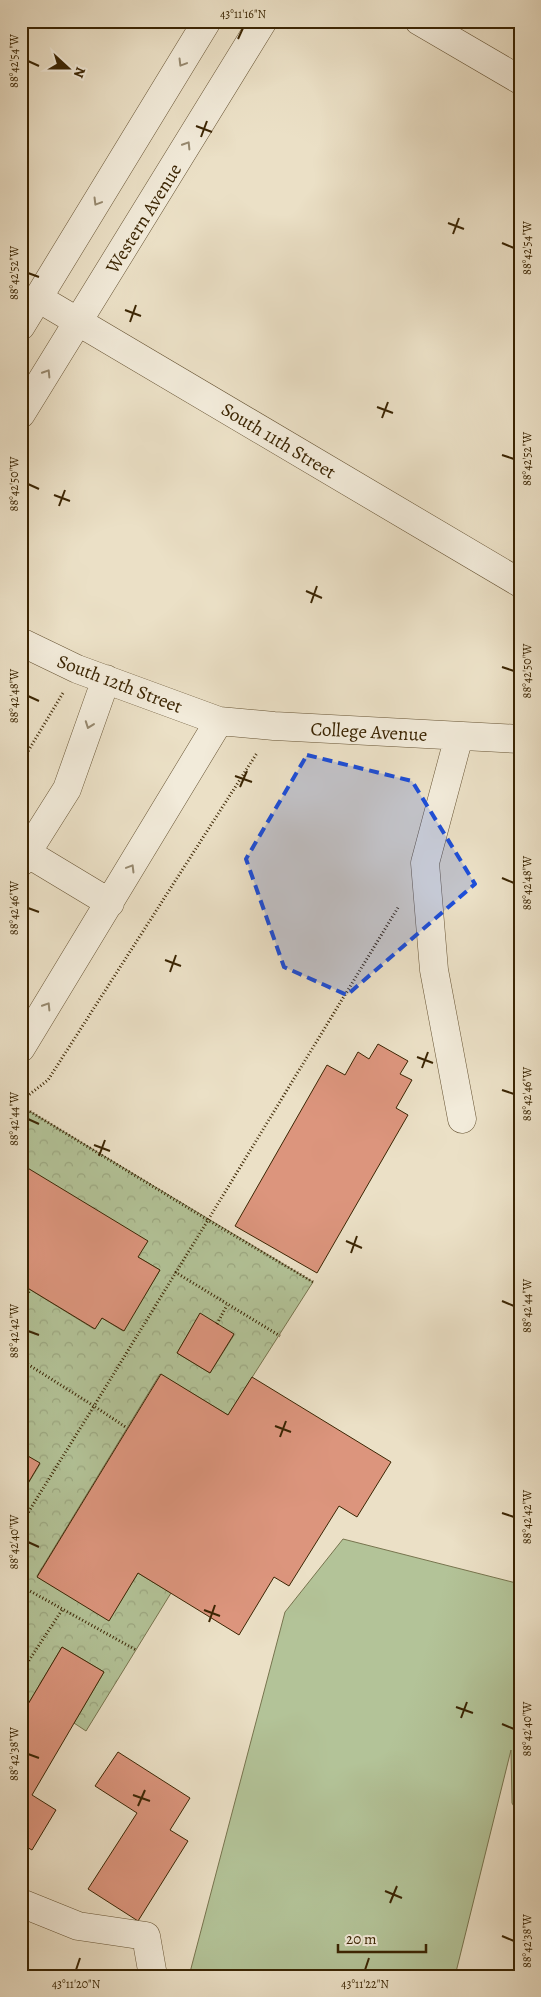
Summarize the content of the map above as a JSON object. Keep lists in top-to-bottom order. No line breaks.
{"streets":{"street":["Western Avenue","South 11th Street","South 12th Street","College Avenue"]},"crossings":[["Western Avenue","South 11th Street"],["South 12th Street","College Avenue"]],"scale_bar":"20 m","north":"right","coordinates":["43°11'16\"N","88°42'54\"W","88°42'52\"W","88°42'50\"W","88°42'48\"W","88°42'46\"W","88°42'44\"W","88°42'42\"W","88°42'40\"W","88°42'38\"W","43°11'20\"N","43°11'22\"N"]}
